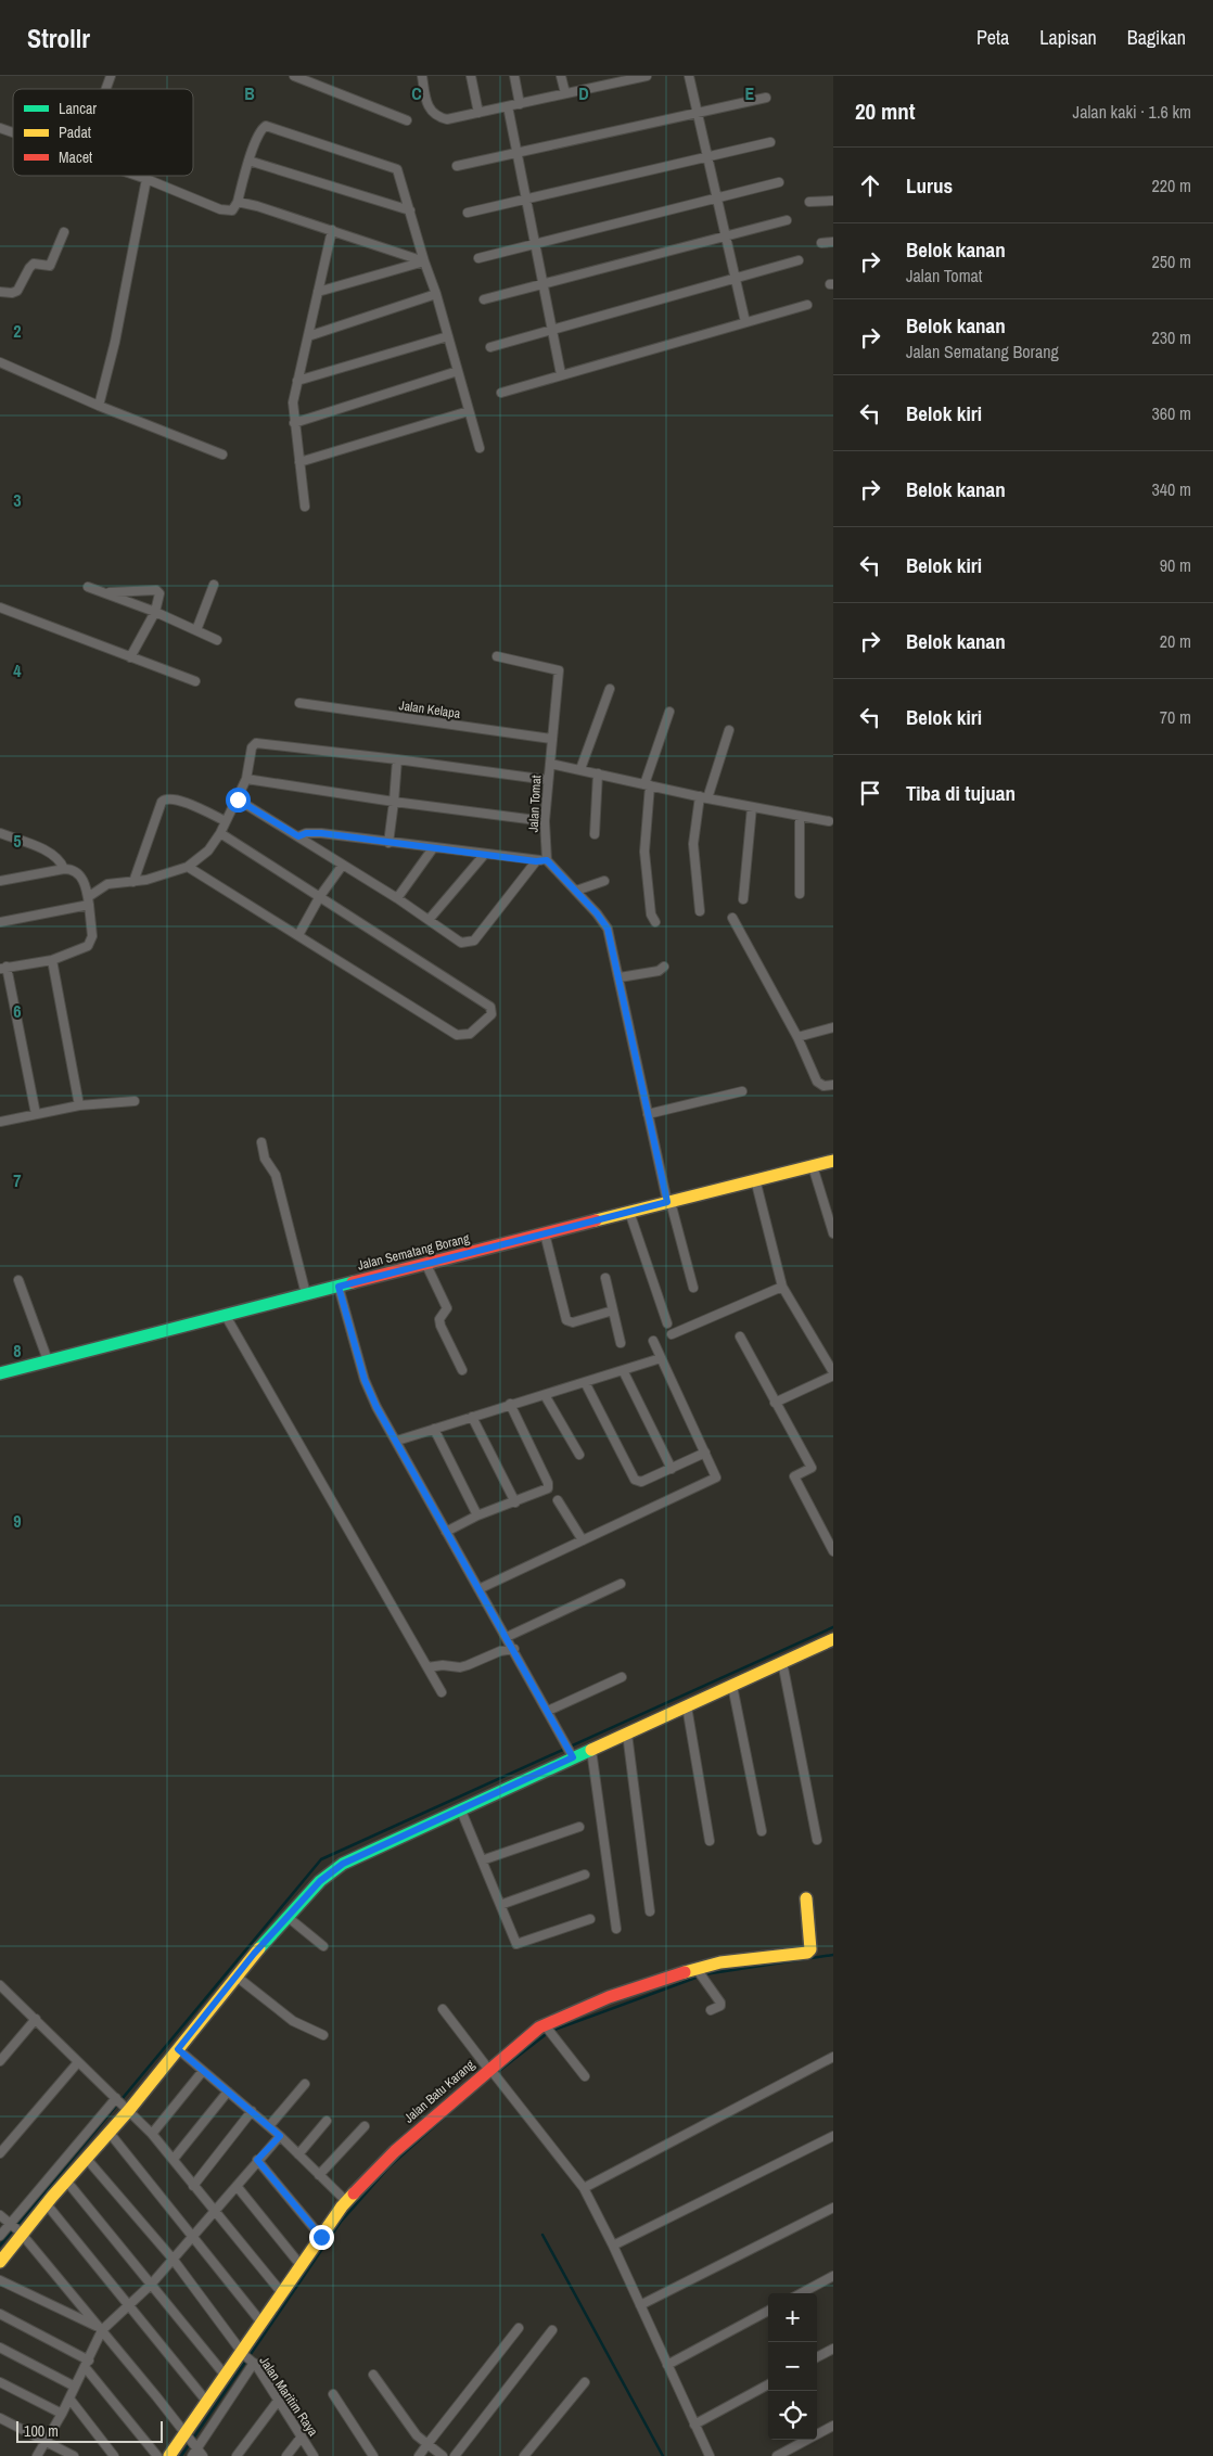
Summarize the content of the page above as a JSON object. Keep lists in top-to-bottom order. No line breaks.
{"streets":{"street":["Jalan Kelapa","Jalan Tomat","Jalan Sematang Borang","Jalan Batu Karang","Jalan Maritim Raya"]},"crossings":[["Jalan Kelapa","Jalan Tomat"],["Jalan Batu Karang","Jalan Maritim Raya"]],"legend":["Lancar","Padat","Macet"],"scale_bar":"100 m","page":{"header":"Strollr","nav":["Peta","Lapisan","Bagikan"],"heading":["20 mnt","Jalan kaki · 1.6 km"],"list":[["Lurus","220 m"],["Belok kanan","Jalan Tomat","250 m"],["Belok kanan","Jalan Sematang Borang","230 m"],["Belok kiri","360 m"],["Belok kanan","340 m"],["Belok kiri","90 m"],["Belok kanan","20 m"],["Belok kiri","70 m"],"Tiba di tujuan"],"map_buttons":["+","−"],"scale":"100 m"},"grid":{"columns":["B","C","D","E"],"rows":["2","3","4","5","6","7","8","9"]}}
